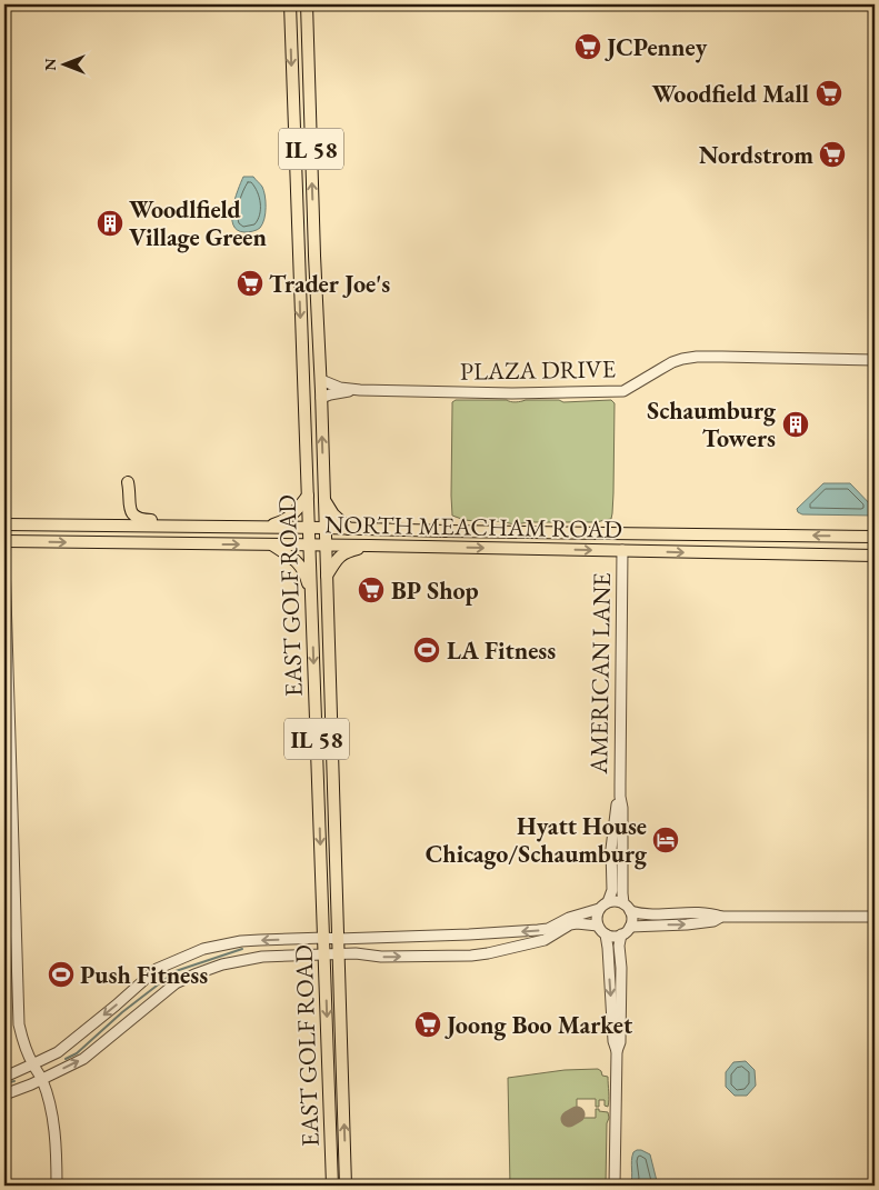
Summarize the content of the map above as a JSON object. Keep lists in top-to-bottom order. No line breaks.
{"streets":{"main road":["IL 58","NORTH MEACHAM ROAD","EAST GOLF ROAD"],"street":["PLAZA DRIVE","AMERICAN LANE"]},"crossings":[["PLAZA DRIVE","EAST GOLF ROAD"],["NORTH MEACHAM ROAD","EAST GOLF ROAD"],["NORTH MEACHAM ROAD","AMERICAN LANE"]],"places":{"supermarket":["JCPenney","Woodfield Mall","Nordstrom","Trader Joe's","BP Shop","Joong Boo Market"],"building":["Woodlfield Village Green","Schaumburg Towers"],"sports":["LA Fitness","Push Fitness"],"hotel":["Hyatt House Chicago/Schaumburg"]},"north":"left"}
